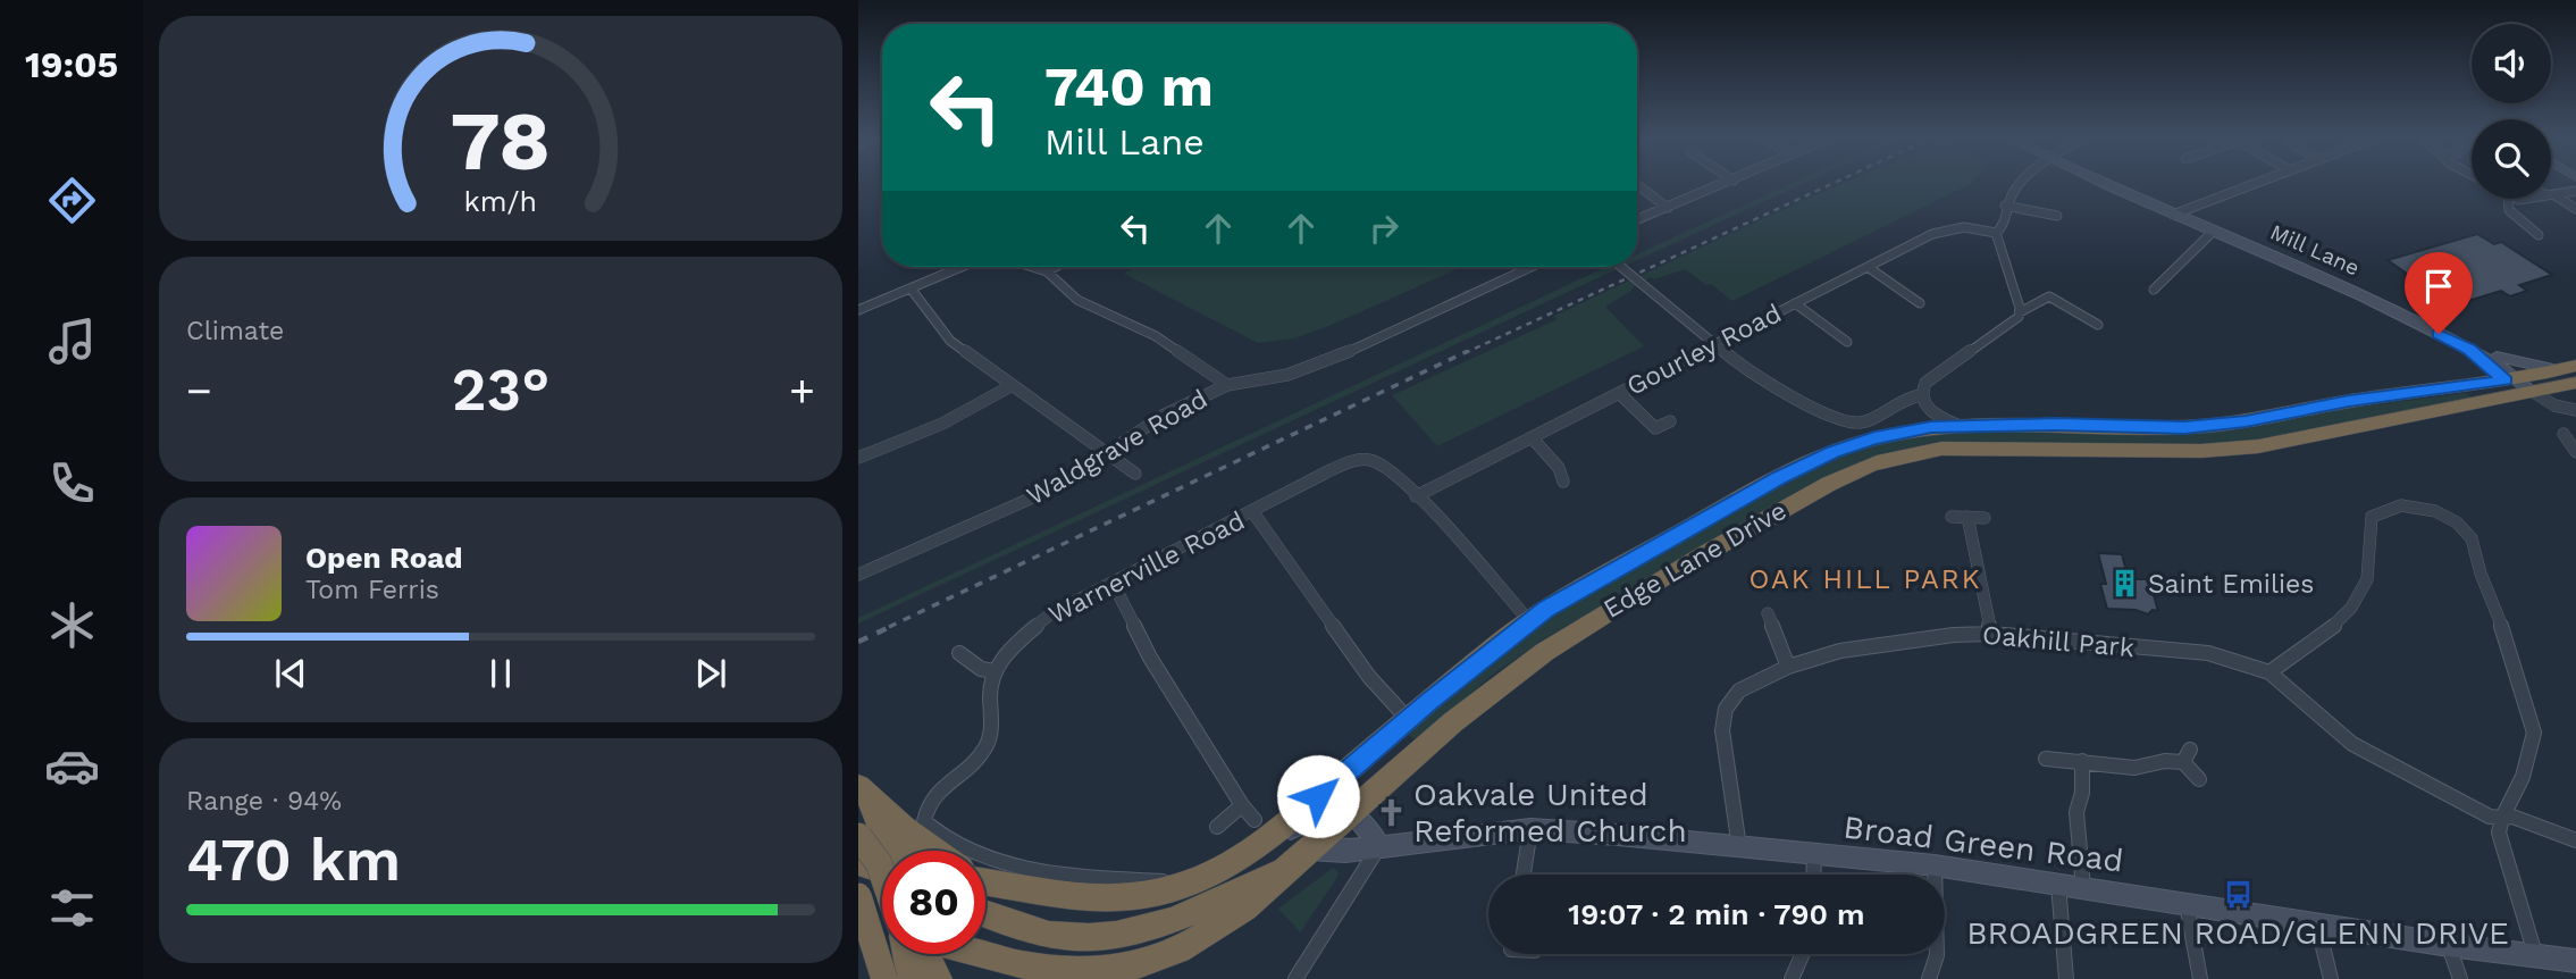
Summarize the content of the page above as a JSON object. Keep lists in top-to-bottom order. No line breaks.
{"streets":{"highway":["Edge Lane Drive"],"main road":["Mill Lane","Broad Green Road"],"street":["Gourley Road","Waldgrave Road","Warnerville Road","Oakhill Park"]},"crossings":[["Mill Lane","Edge Lane Drive"],["Edge Lane Drive","Warnerville Road"],["Edge Lane Drive","Broad Green Road"],["Oakhill Park","Broad Green Road"]],"districts":["OAK HILL PARK"],"places":{"building":["Saint Emilies"],"church":["Oakvale United Reformed Church"],"bus stop":["BROADGREEN ROAD/GLENN DRIVE"]},"page":{"tabs":"19:05","turn":["740 m","Mill Lane"],"tile":["Climate",["Range · 94%","470 km"]],"heat":["−","23°","+"],"song":["Open Road","Tom Ferris"],"limit":"80","trip":"19:07 · 2 min · 790 m","gauge":["78","km/h"]}}
